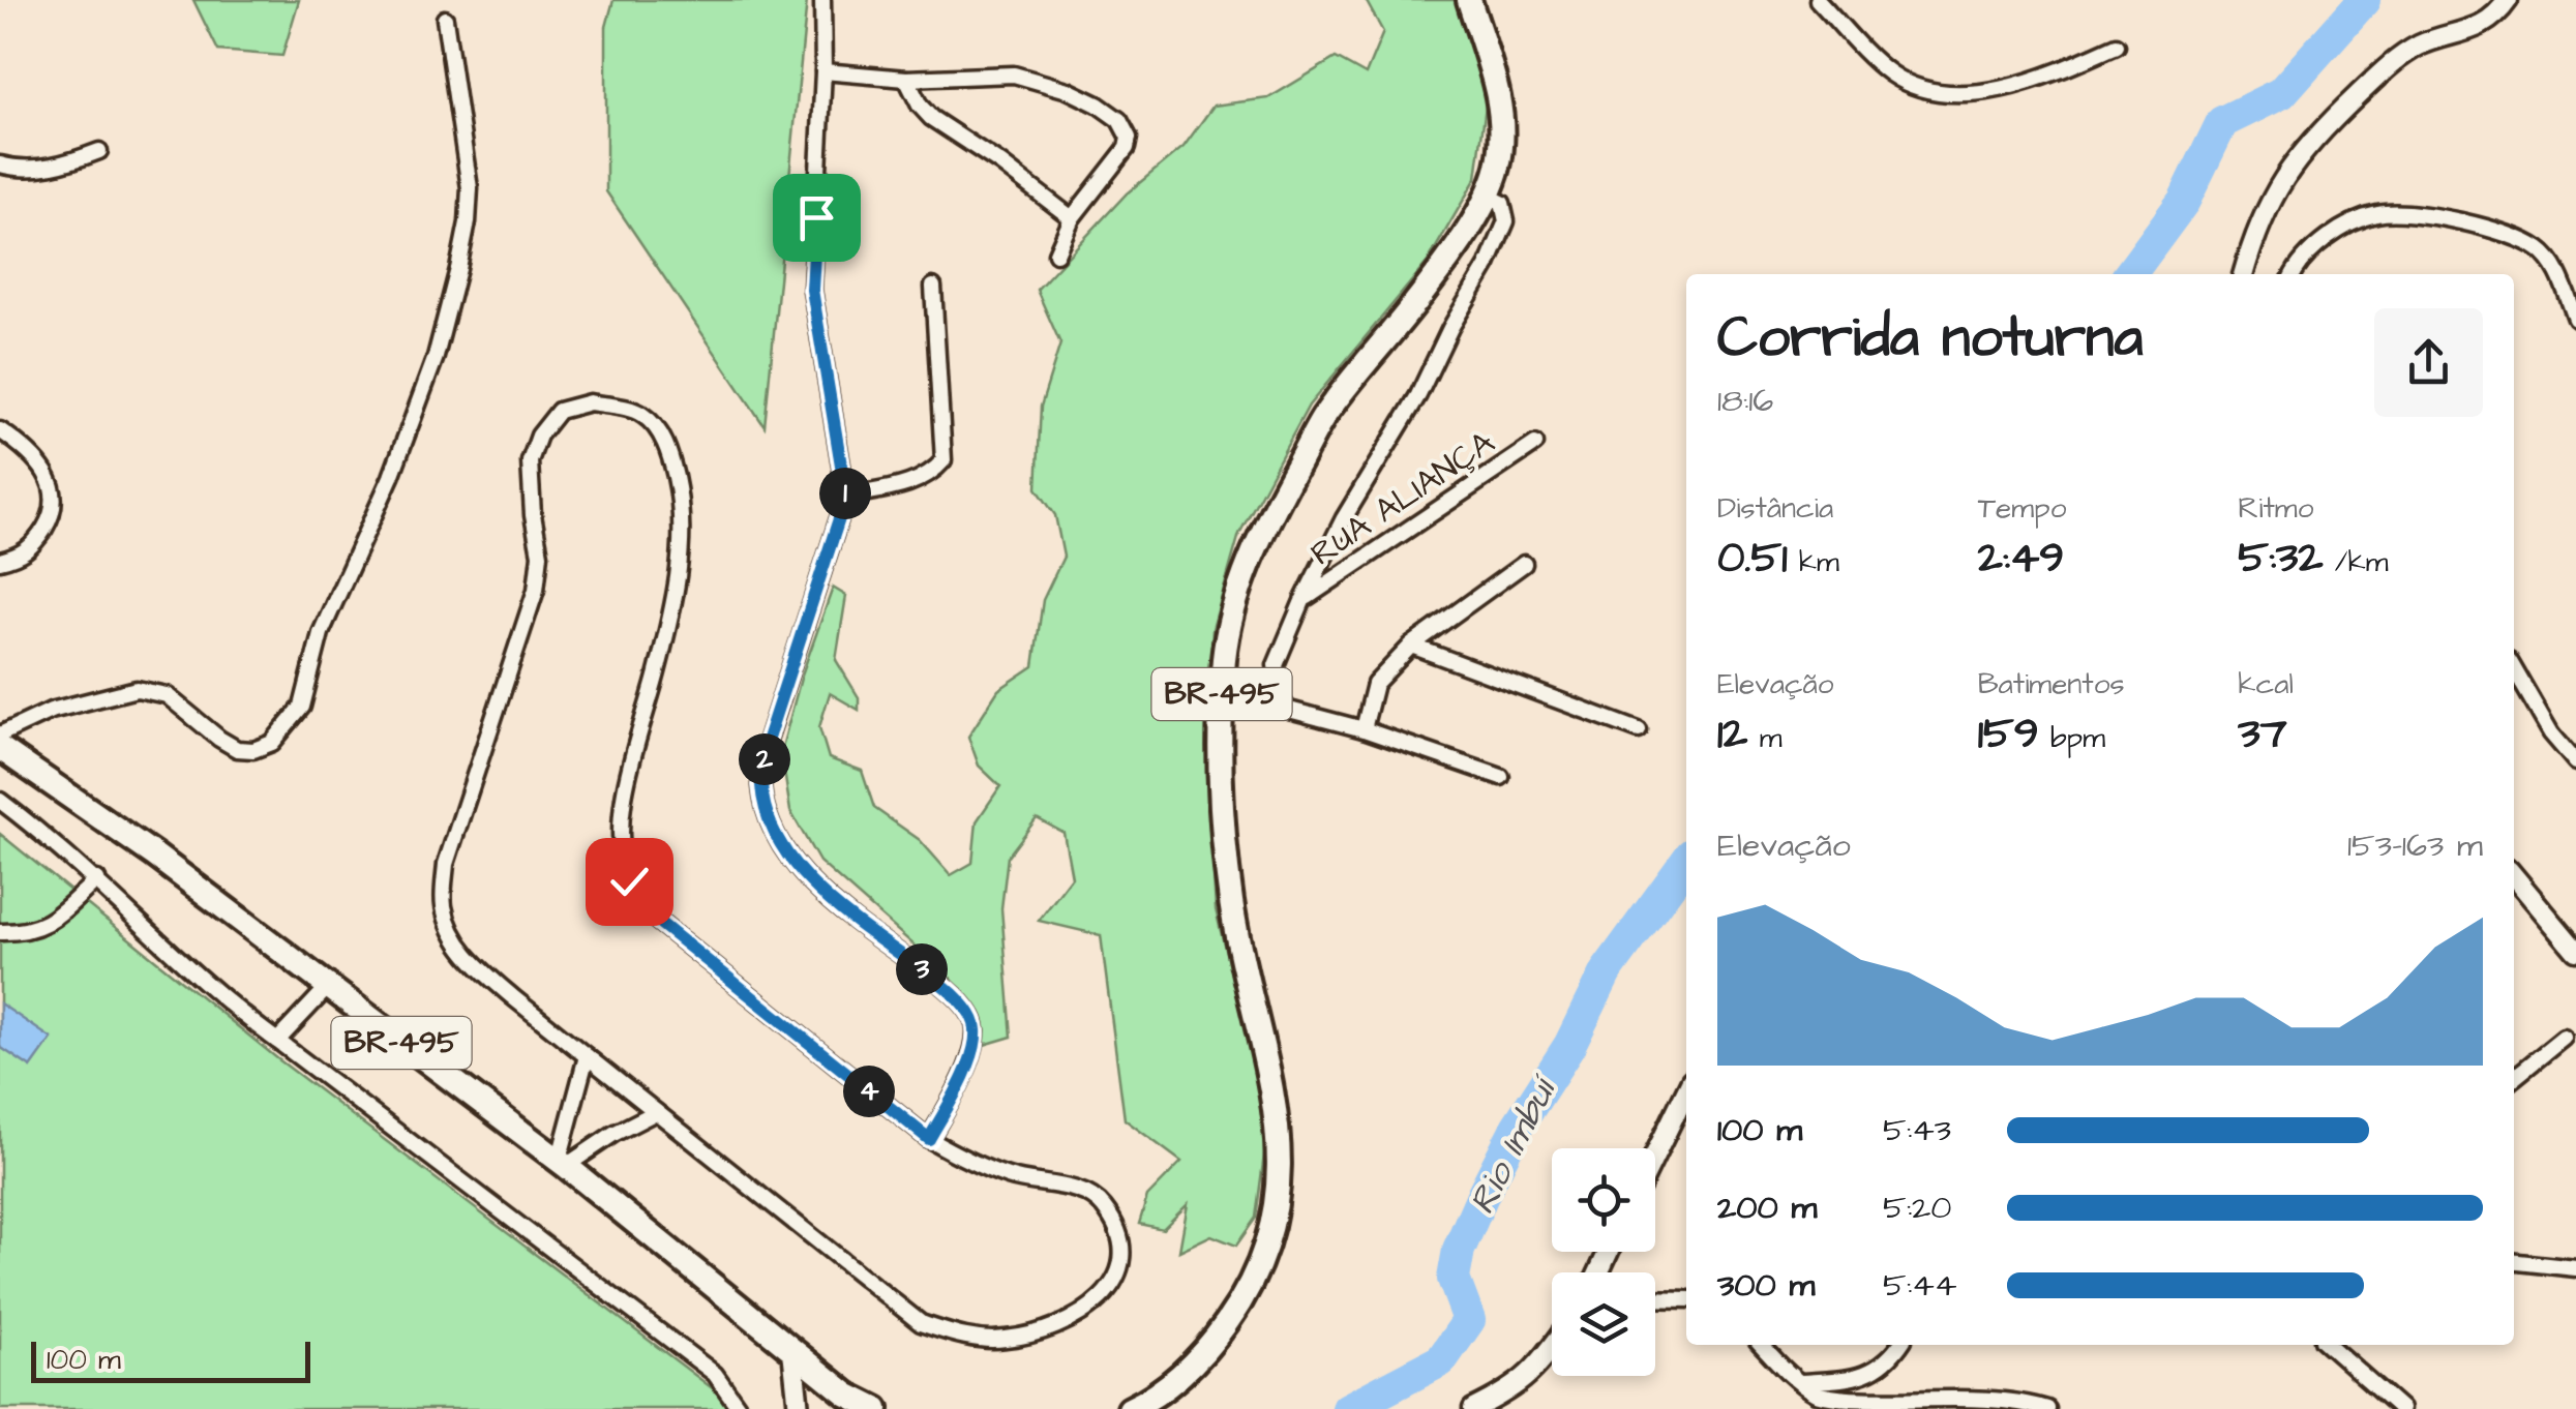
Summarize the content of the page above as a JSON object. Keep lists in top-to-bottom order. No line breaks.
{"streets":{"main road":["BR-495"],"street":["RUA ALIANÇA"]},"water":["Rio Imbuí"],"scale_bar":"100 m","page":{"heading":["Corrida noturna","18:16"],"stats":[["Distância","0.51 km"],["Tempo","2:49"],["Ritmo","5:32 /km"],["Elevação","12 m"],["Batimentos","159 bpm"],["kcal","37"]],"pins":["1","2","3","4"],"chart":["Elevação","153–163 m"],"list":[{"name":"100 m","note":"5:43"},{"name":"200 m","note":"5:20"},{"name":"300 m","note":"5:44"}],"scale":"100 m"}}
